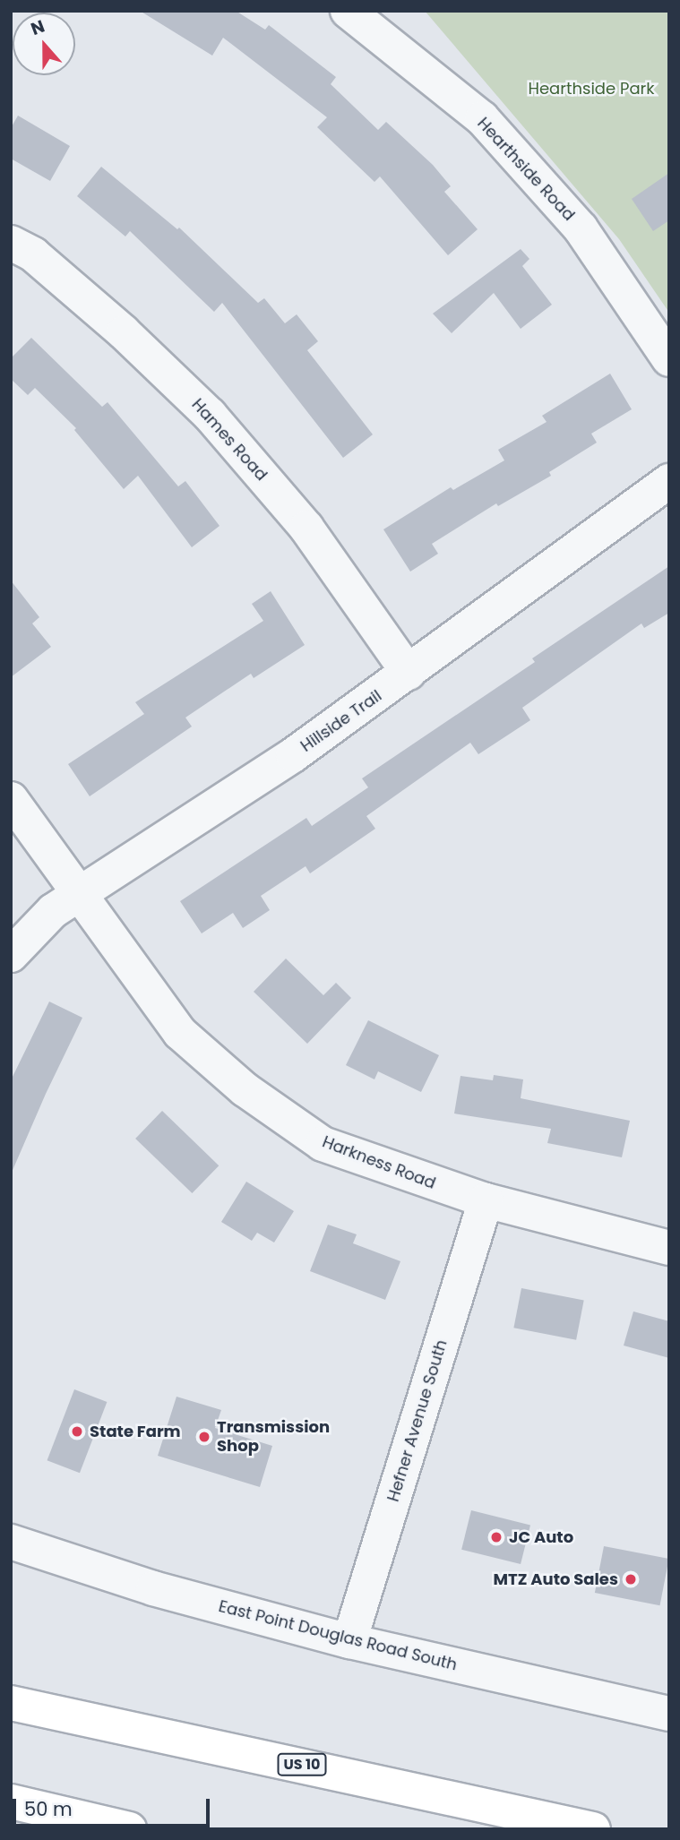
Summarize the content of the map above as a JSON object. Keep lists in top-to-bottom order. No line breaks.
{"streets":{"highway":["US 10"],"street":["Hearthside Road","Hames Road","Hillside Trail","Harkness Road","Hefner Avenue South","East Point Douglas Road South"]},"crossings":[["Hames Road","Hillside Trail"],["Hillside Trail","Harkness Road"],["Harkness Road","Hefner Avenue South"],["Hefner Avenue South","East Point Douglas Road South"]],"parks":["Hearthside Park"],"places":["State Farm","Transmission Shop","JC Auto","MTZ Auto Sales"],"scale_bar":"50 m","north":"top"}
